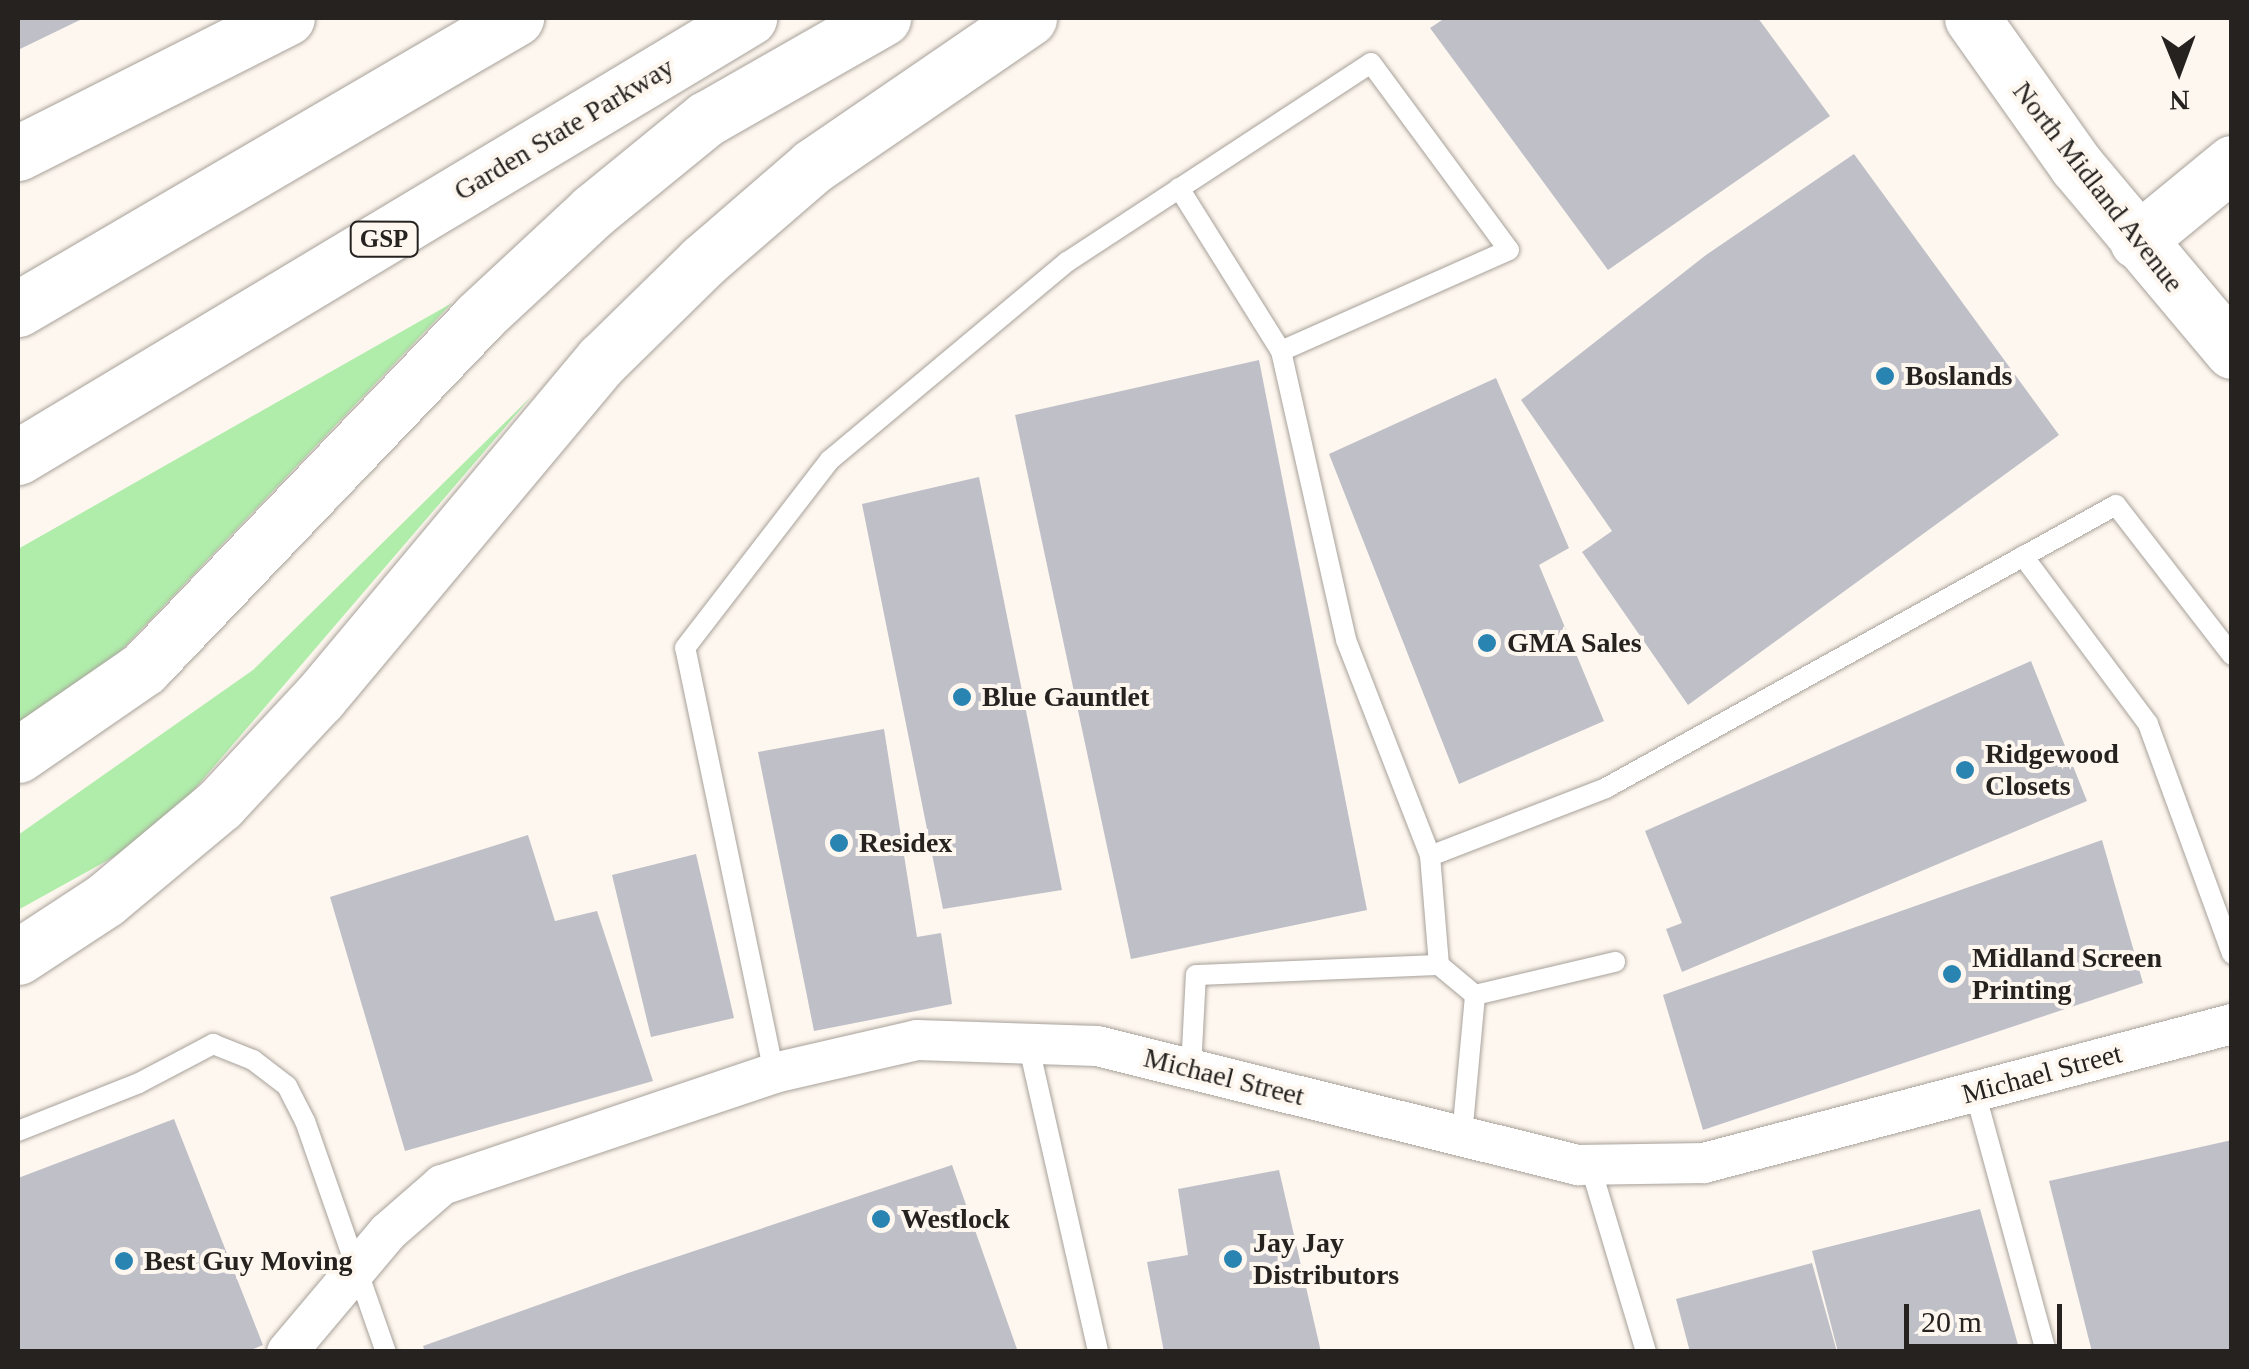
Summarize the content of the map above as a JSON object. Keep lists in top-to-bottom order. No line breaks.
{"streets":{"main road":["Garden State Parkway","North Midland Avenue","GSP"],"street":["Michael Street"]},"places":["Boslands","GMA Sales","Blue Gauntlet","Ridgewood Closets","Residex","Midland Screen Printing","Westlock","Jay Jay Distributors","Best Guy Moving"],"scale_bar":"20 m","north":"bottom"}
